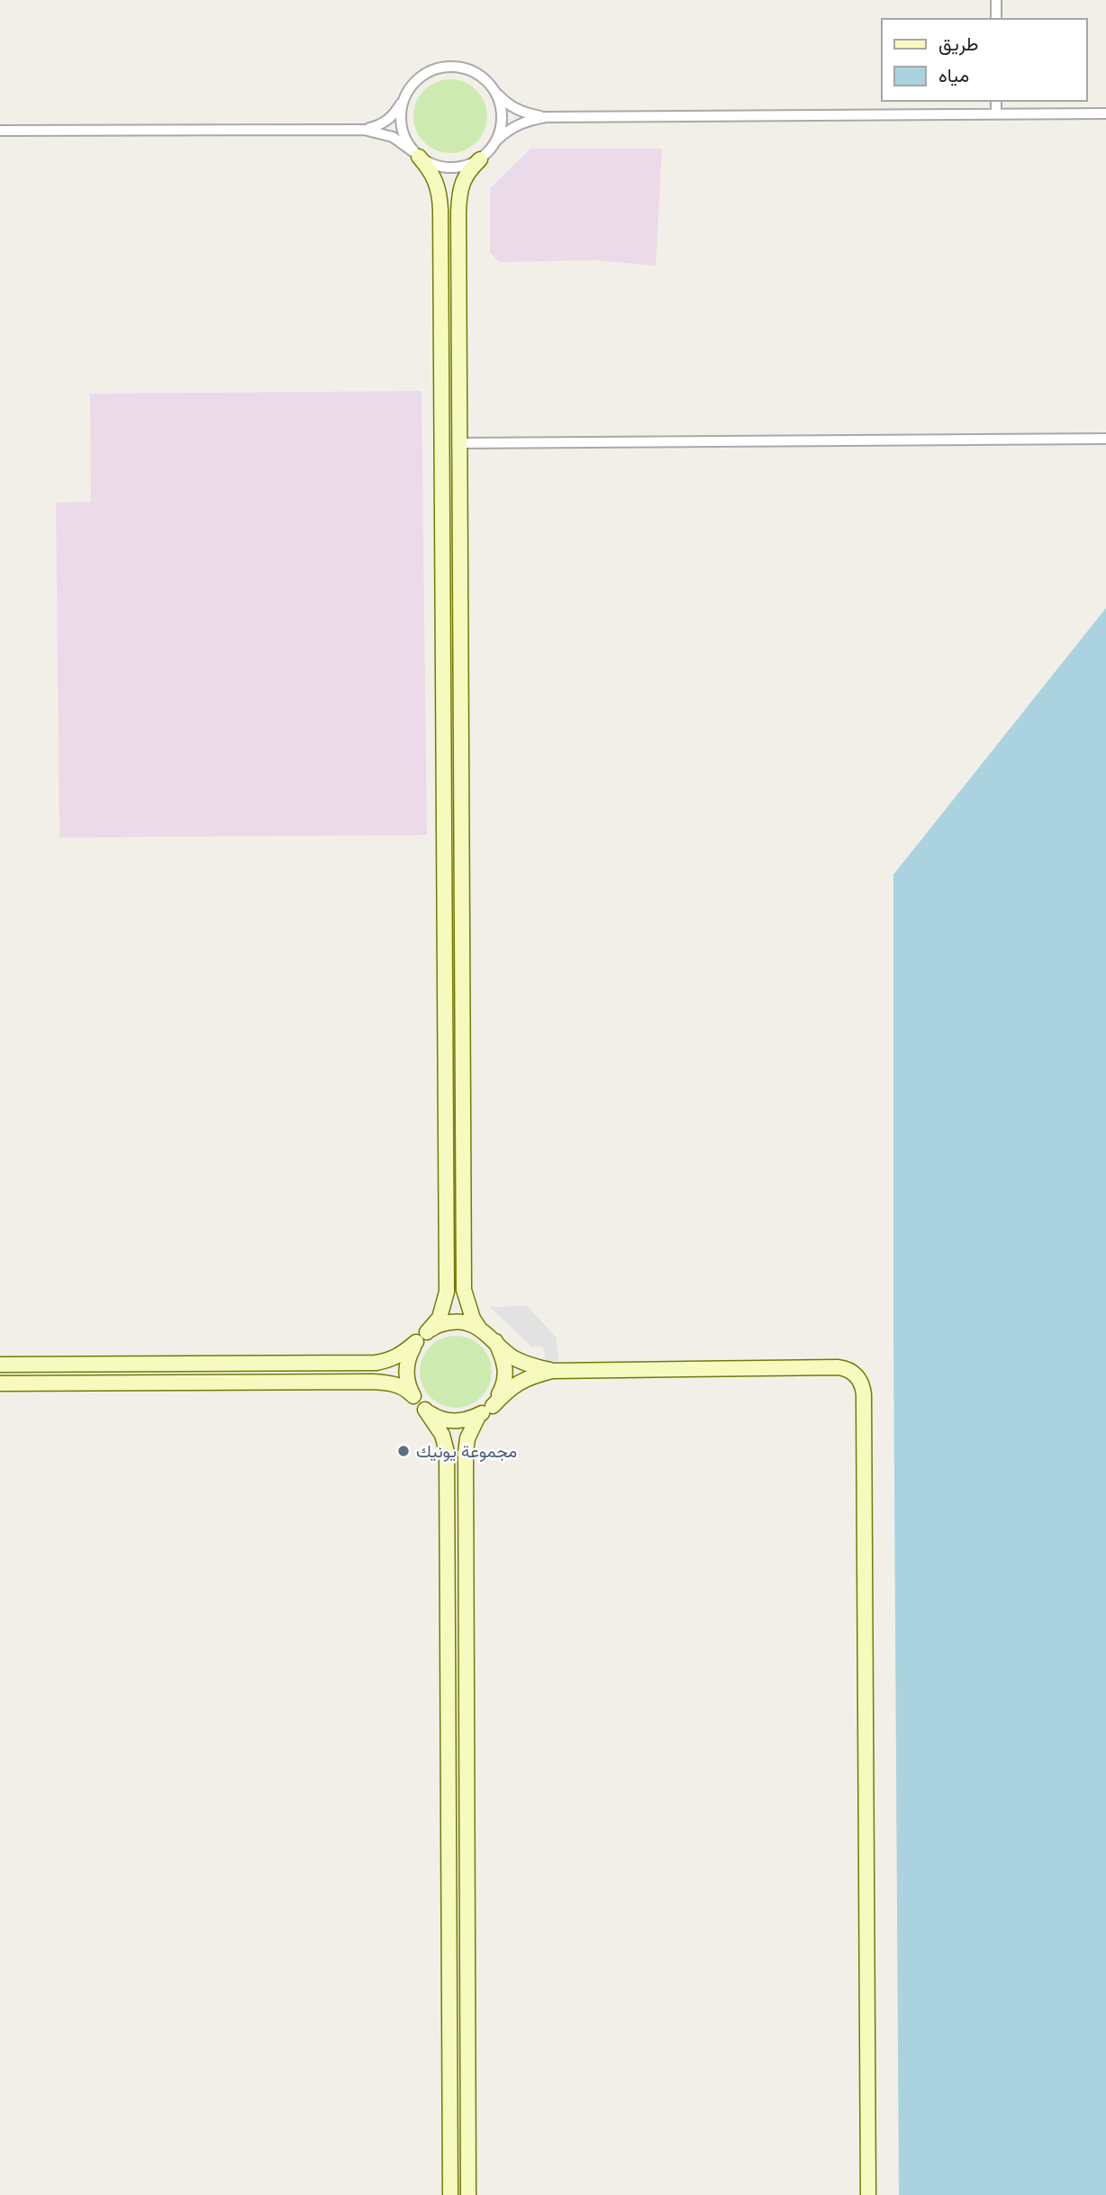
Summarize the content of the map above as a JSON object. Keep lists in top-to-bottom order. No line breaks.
{"places":["مجموعة يونيك"],"legend":["طريق","مياه"]}
